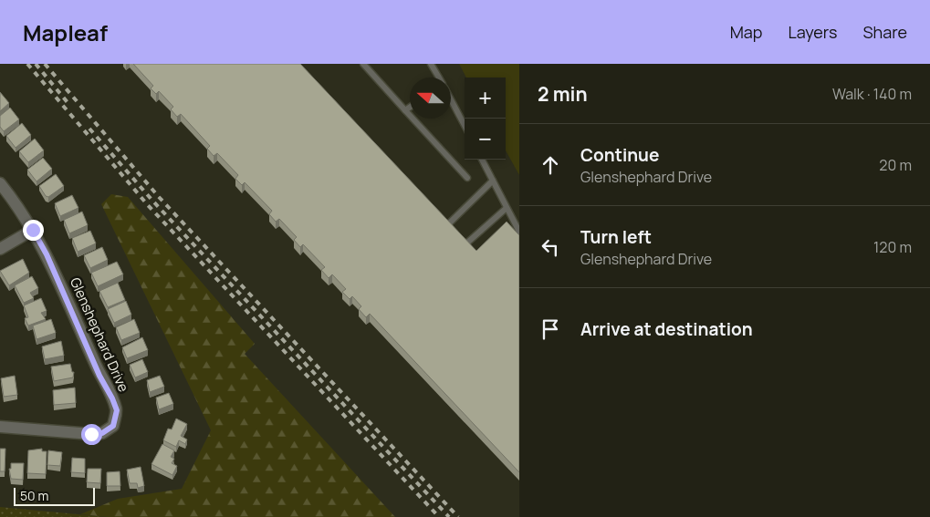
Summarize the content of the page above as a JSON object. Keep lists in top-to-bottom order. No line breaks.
{"streets":{"street":["Glenshephard Drive"]},"scale_bar":"50 m","north":"left","page":{"header":"Mapleaf","nav":["Map","Layers","Share"],"heading":["2 min","Walk · 140 m"],"map_buttons":["+","−"],"list":[["Continue","Glenshephard Drive","20 m"],["Turn left","Glenshephard Drive","120 m"],"Arrive at destination"],"scale":"50 m"}}
